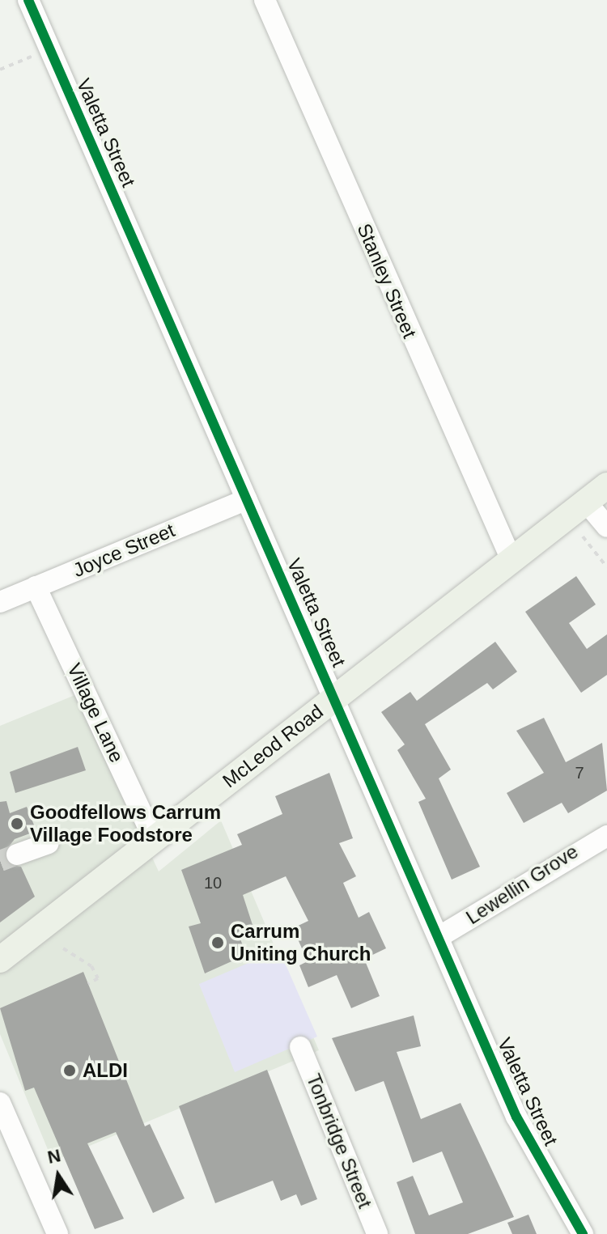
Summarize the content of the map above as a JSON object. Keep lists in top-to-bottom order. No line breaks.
{"streets":{"main road":["McLeod Road"],"street":["Valetta Street","Stanley Street","Joyce Street","Village Lane","Lewellin Grove","Tonbridge Street"]},"crossings":[["Valetta Street","Joyce Street"],["Valetta Street","McLeod Road"],["Valetta Street","Lewellin Grove"],["Stanley Street","McLeod Road"],["Joyce Street","Village Lane"],["Village Lane","McLeod Road"]],"places":["Goodfellows Carrum Village Foodstore","Carrum Uniting Church","ALDI"],"house_numbers":["7","10"],"north":"top"}
